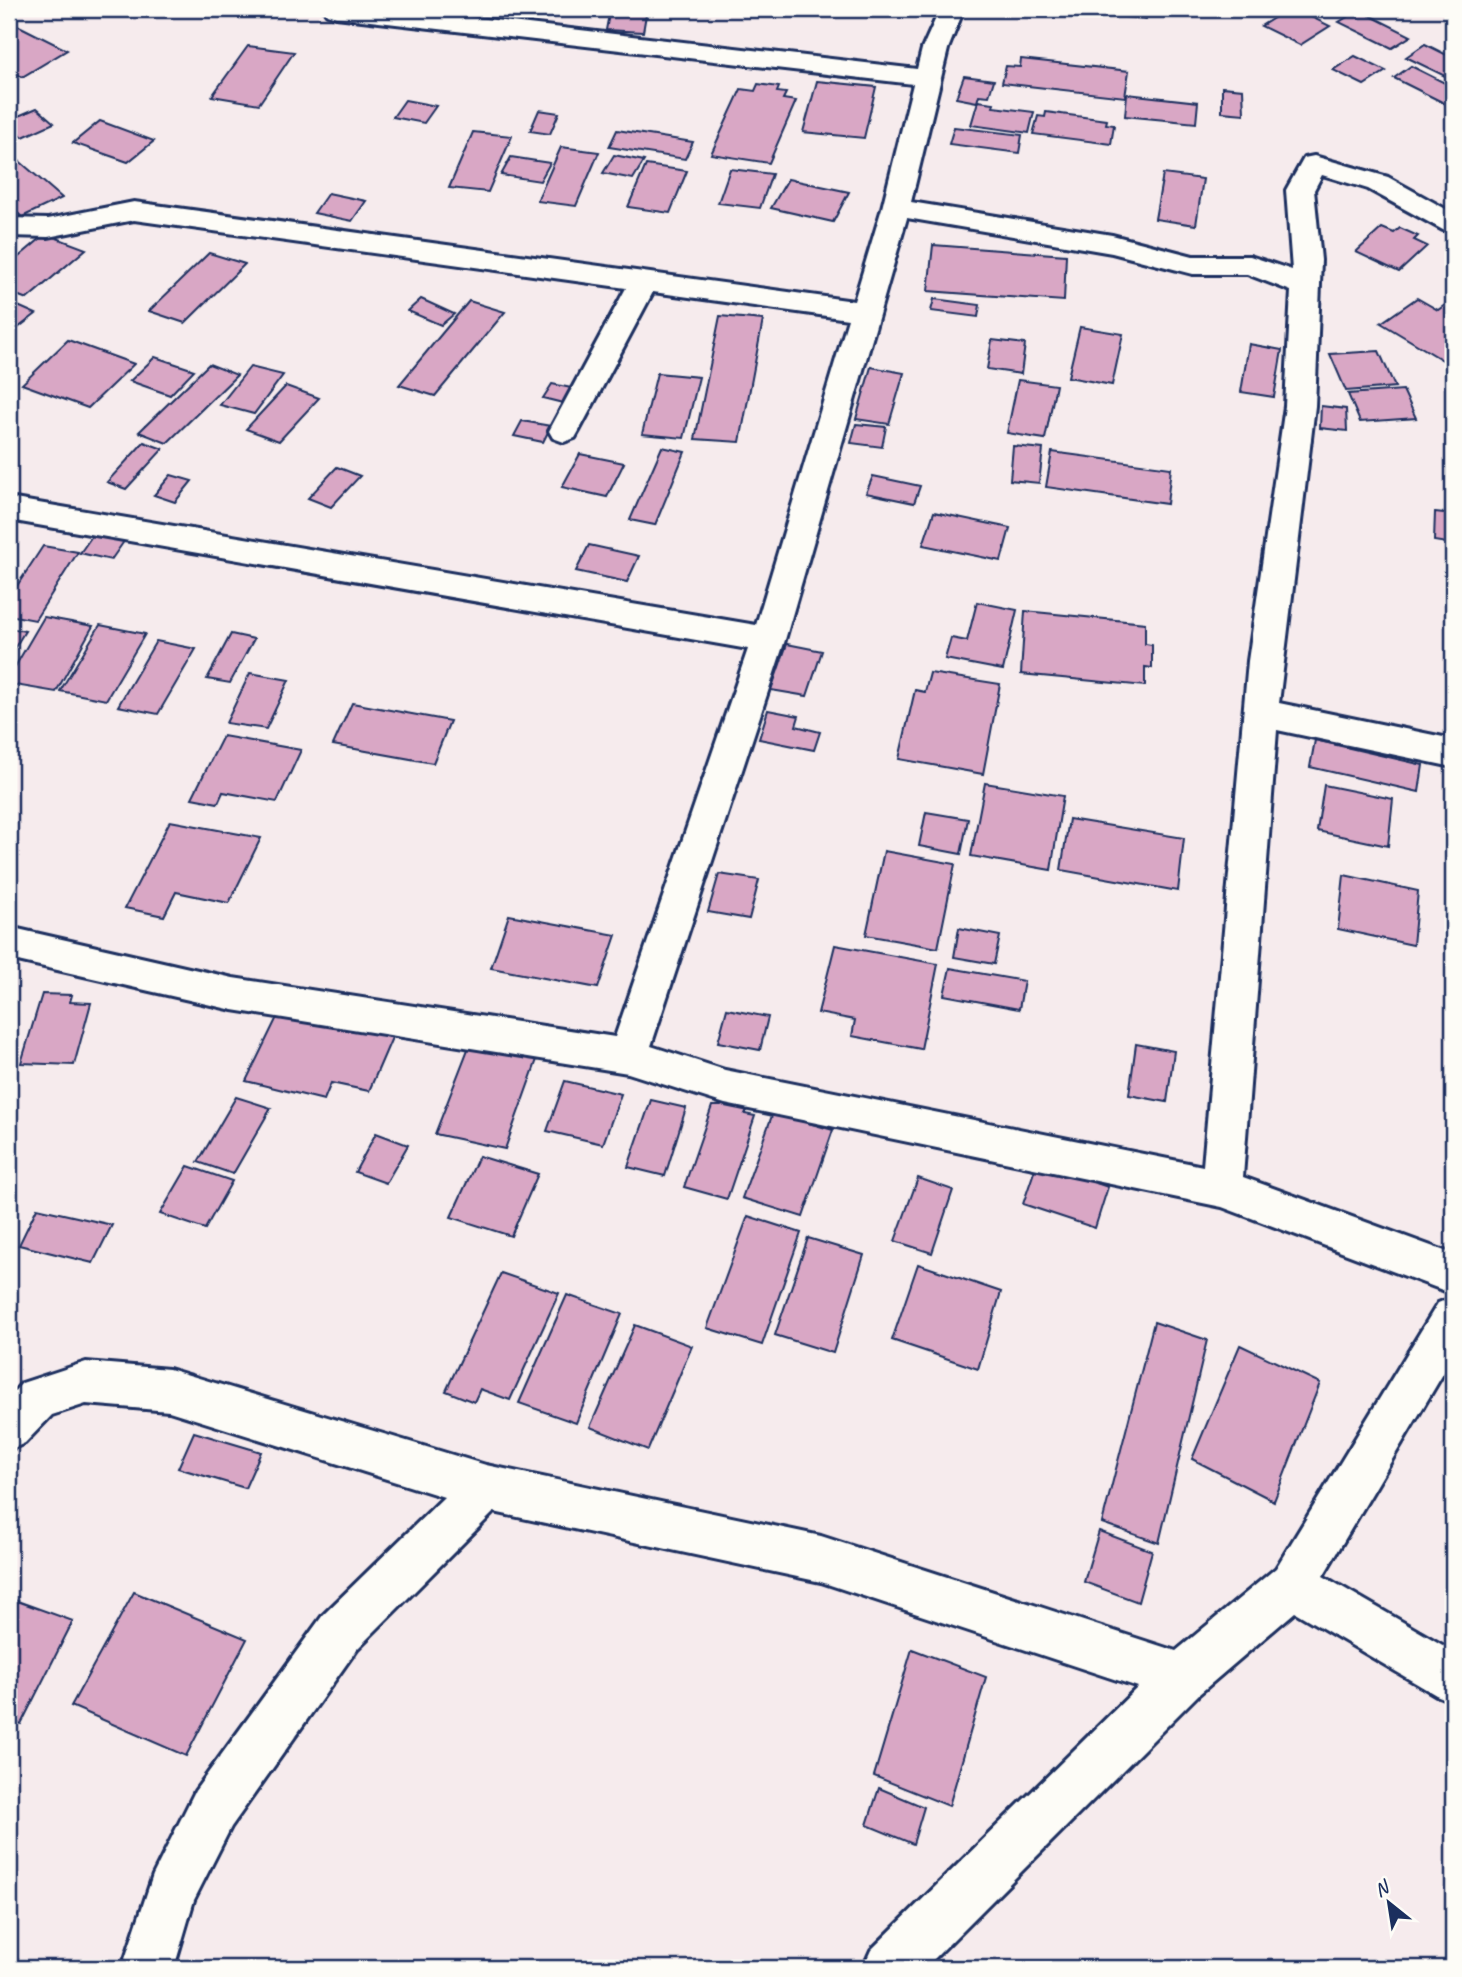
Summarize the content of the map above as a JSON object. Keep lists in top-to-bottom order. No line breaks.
{"north":"top left"}
